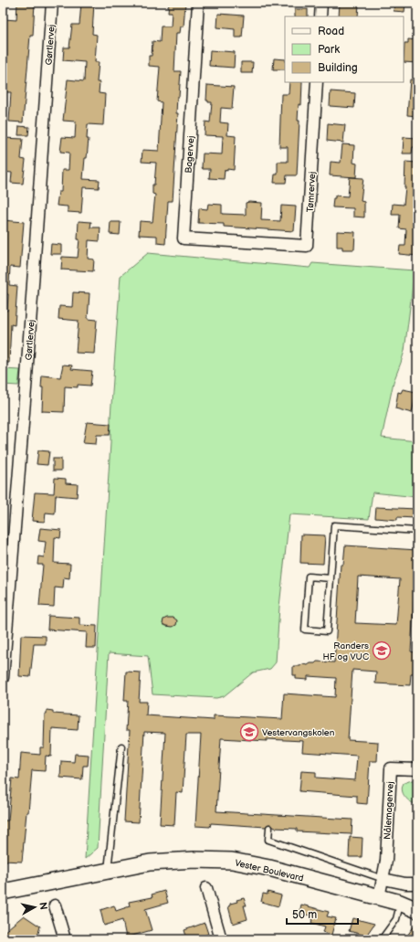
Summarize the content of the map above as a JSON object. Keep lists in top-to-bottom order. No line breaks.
{"streets":{"main road":["Vester Boulevard"],"street":["Gørtlervej","Bagervej","Tømrervej","Nålemagervej"]},"crossings":[["Bagervej","Tømrervej"],["Nålemagervej","Vester Boulevard"]],"places":{"school or university":["Randers HF og VUC","Vestervangskolen"]},"legend":["Road","Park","Building"],"scale_bar":"50 m","north":"right"}
